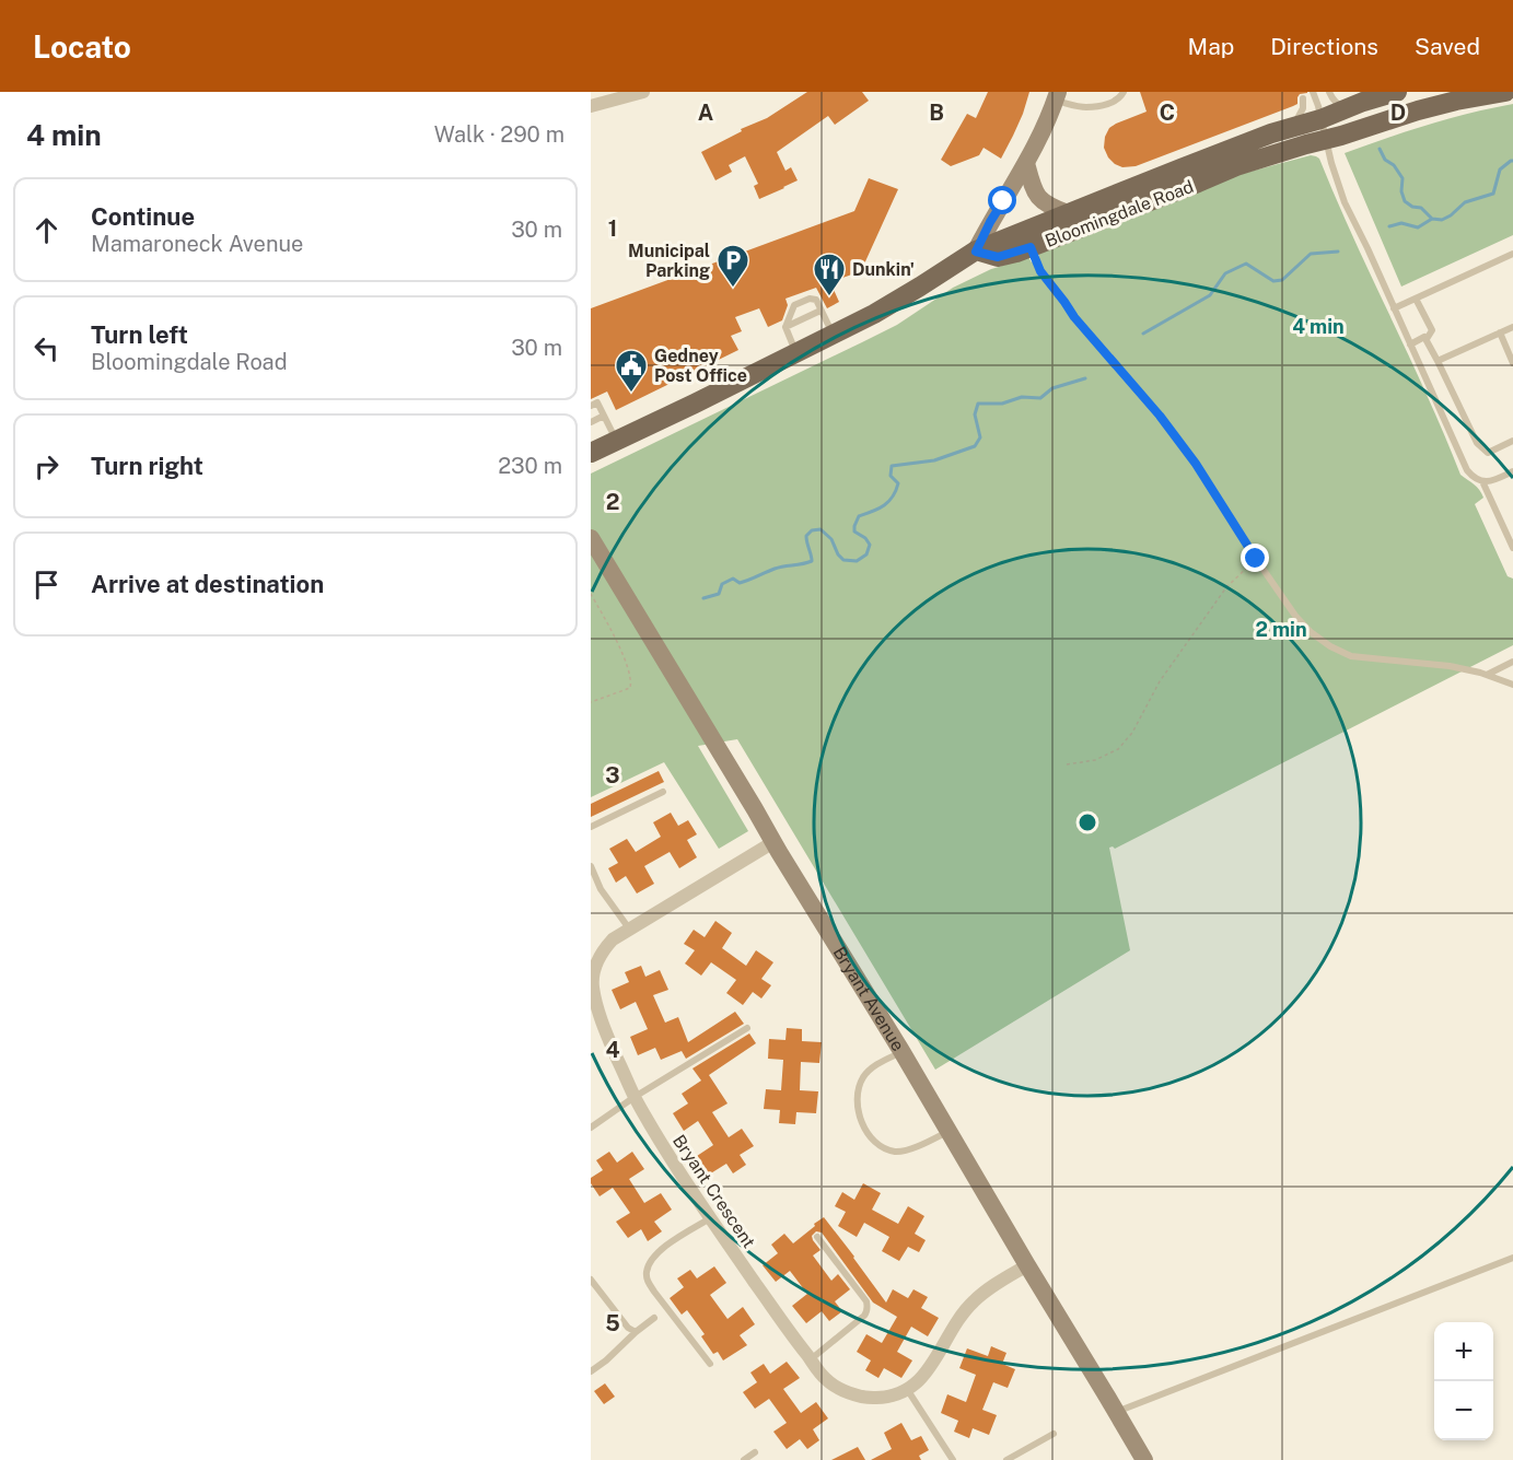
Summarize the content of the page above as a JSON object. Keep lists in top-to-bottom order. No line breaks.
{"streets":{"main road":["Bloomingdale Road"],"street":["Bryant Avenue","Bryant Crescent"]},"crossings":[["Bryant Avenue","Bryant Crescent"]],"places":{"parking":["Municipal Parking"],"restaurant":["Dunkin'"],"public building":["Gedney Post Office"]},"page":{"header":"Locato","nav":["Map","Directions","Saved"],"heading":["4 min","Walk · 290 m"],"list":[["Continue","Mamaroneck Avenue","30 m"],["Turn left","Bloomingdale Road","30 m"],["Turn right","230 m"],"Arrive at destination"],"map_buttons":["+","−"]},"grid":{"columns":["A","B","C","D"],"rows":["1","2","3","4","5"]},"rings":["4 min","2 min"]}
